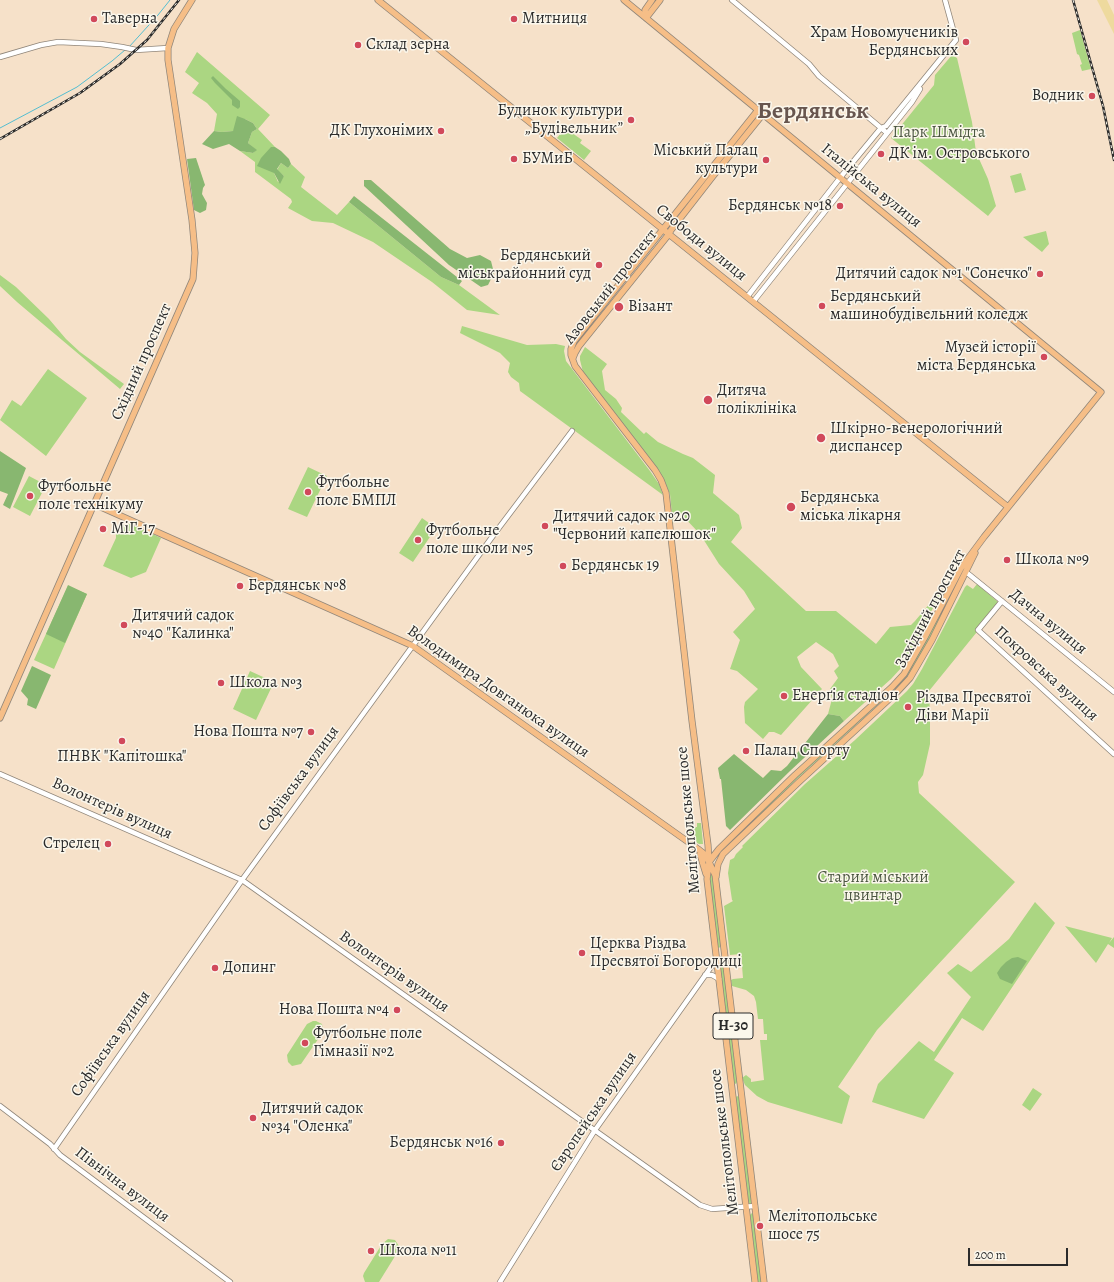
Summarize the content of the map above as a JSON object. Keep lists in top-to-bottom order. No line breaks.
{"streets":{"main road":["Італійська вулиця","Свободи вулиця","Азовський проспект","Східний проспект","Західний проспект","Володимира Довганюка вулиця","Мелітопольське шосе","Н-30"],"street":["Дачна вулиця","Покровська вулиця","Софіївська вулиця","Волонтерів вулиця","Європейська вулиця","Північна вулиця"]},"crossings":[["Італійська вулиця","Азовський проспект"],["Італійська вулиця","Західний проспект"],["Свободи вулиця","Азовський проспект"],["Свободи вулиця","Західний проспект"],["Азовський проспект","Мелітопольське шосе"],["Східний проспект","Володимира Довганюка вулиця"],["Західний проспект","Дачна вулиця"],["Західний проспект","Мелітопольське шосе"],["Дачна вулиця","Покровська вулиця"],["Володимира Довганюка вулиця","Софіївська вулиця"],["Софіївська вулиця","Волонтерів вулиця"],["Софіївська вулиця","Північна вулиця"],["Волонтерів вулиця","Мелітопольське шосе"],["Волонтерів вулиця","Європейська вулиця"],["Мелітопольське шосе","Європейська вулиця"]],"districts":["Бердянськ"],"parks":["Парк Шмідта","Старий міський цвинтар"],"places":["Таверна","Митниця","Храм Новомучеників Бердянських","Склад зерна","Водник","Будинок культури „Будівельник”","ДК Глухонімих","ДК ім. Островського","БУМиБ","Міський Палац культури","Бердянськ №18","Бердянський міськрайонний суд","Дитячий садок №1 \"Сонечко\"","Бердянський машинобудівельний коледж","Візант","Музей історії міста Бердянська","Дитяча поліклініка","Шкірно-венерологічний диспансер","Футбольне поле БМПЛ","Футбольне поле технікуму","Бердянська міська лікарня","Дитячий садок №20 \"Червоний капелюшок\"","МіГ-17","Футбольне поле школи №5","Школа №9","Бердянськ 19","Бердянськ №8","Дитячий садок №40 \"Калинка\"","Школа №3","Енерґія стадіон","Різдва Пресвятої Діви Марії","Нова Пошта №7","ПНВК \"Капітошка\"","Палац Спорту","Стрелец","Церква Різдва Пресвятої Богородиці","Допинг","Нова Пошта №4","Футбольне поле Гімназії №2","Дитячий садок №34 \"Оленка\"","Бердянськ №16","Мелітопольське шосе 75","Школа №11"],"scale_bar":"200 m"}
